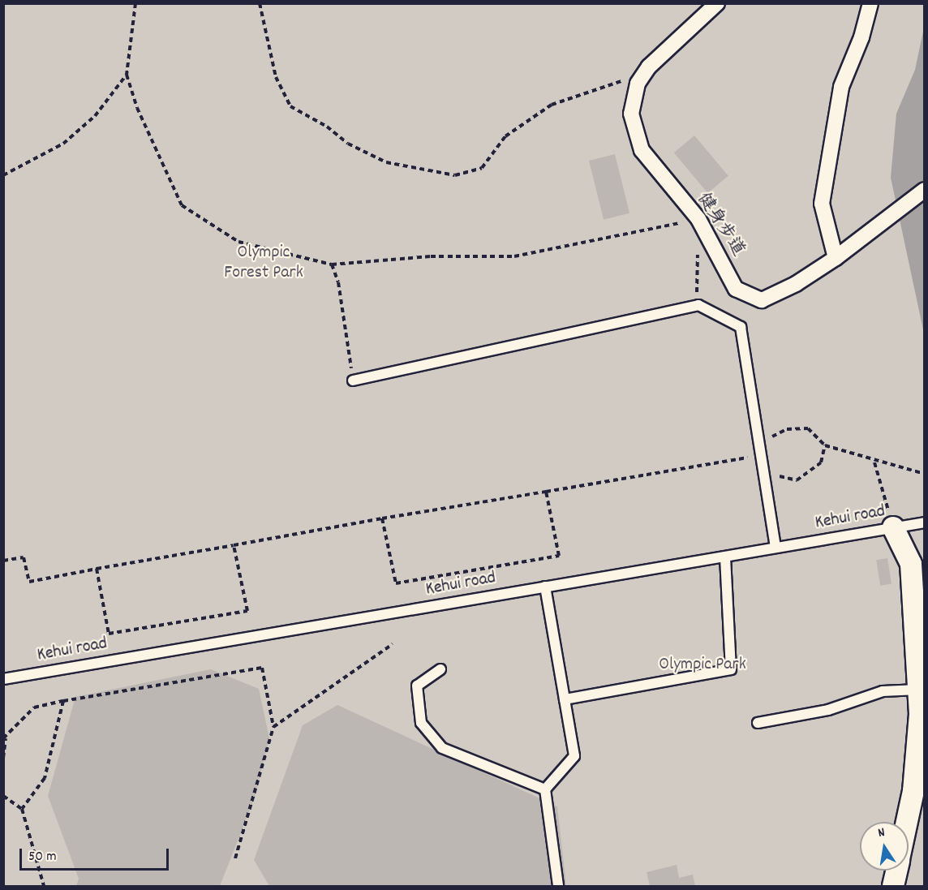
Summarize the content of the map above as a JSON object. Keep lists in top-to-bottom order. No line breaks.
{"streets":{"street":["健身步道"],"lane":["Kehui road"]},"parks":["Olympic Forest Park","Olympic Park"],"scale_bar":"50 m","north":"top"}
